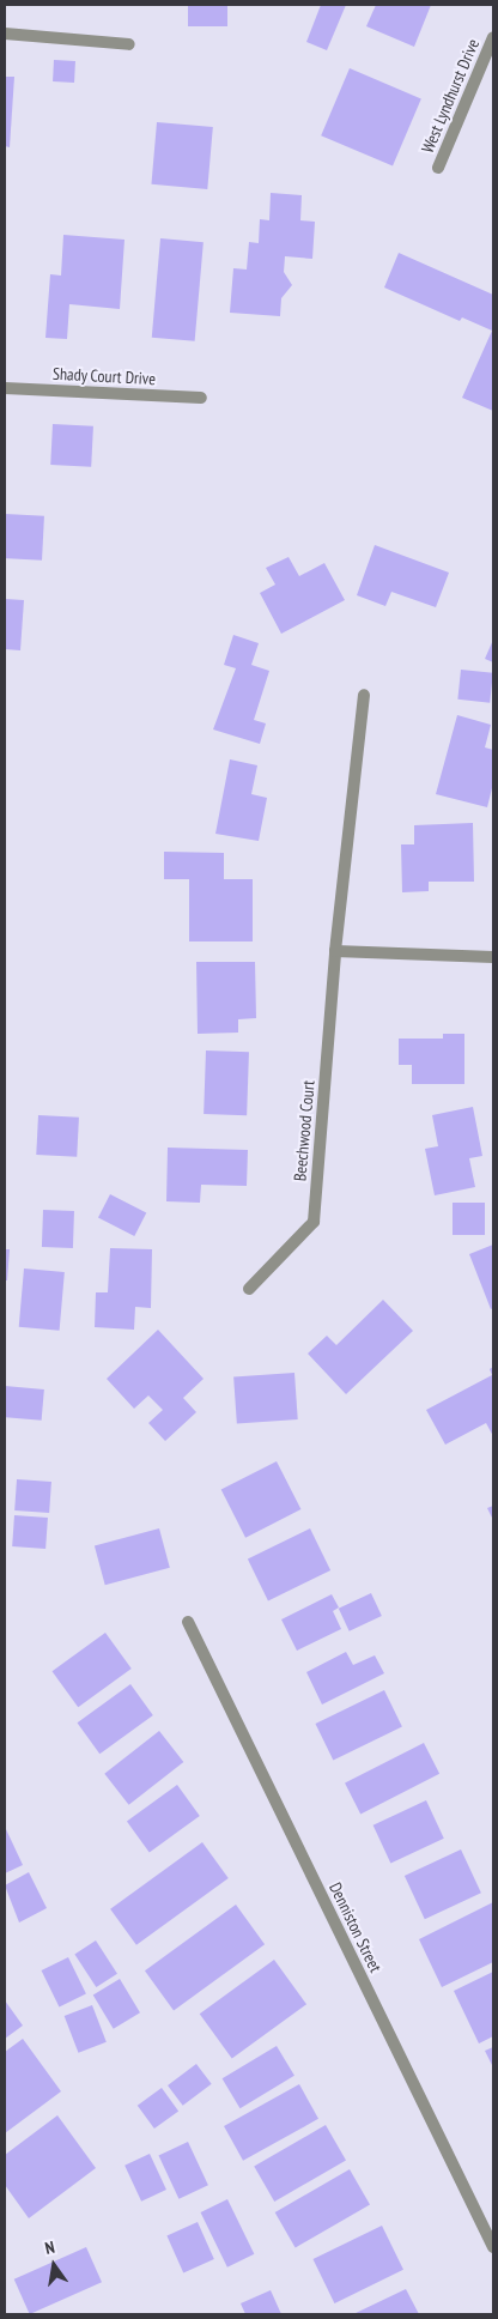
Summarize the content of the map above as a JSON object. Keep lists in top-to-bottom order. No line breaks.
{"streets":{"street":["West Lyndhurst Drive","Shady Court Drive","Beechwood Court","Denniston Street"]},"north":"top"}
